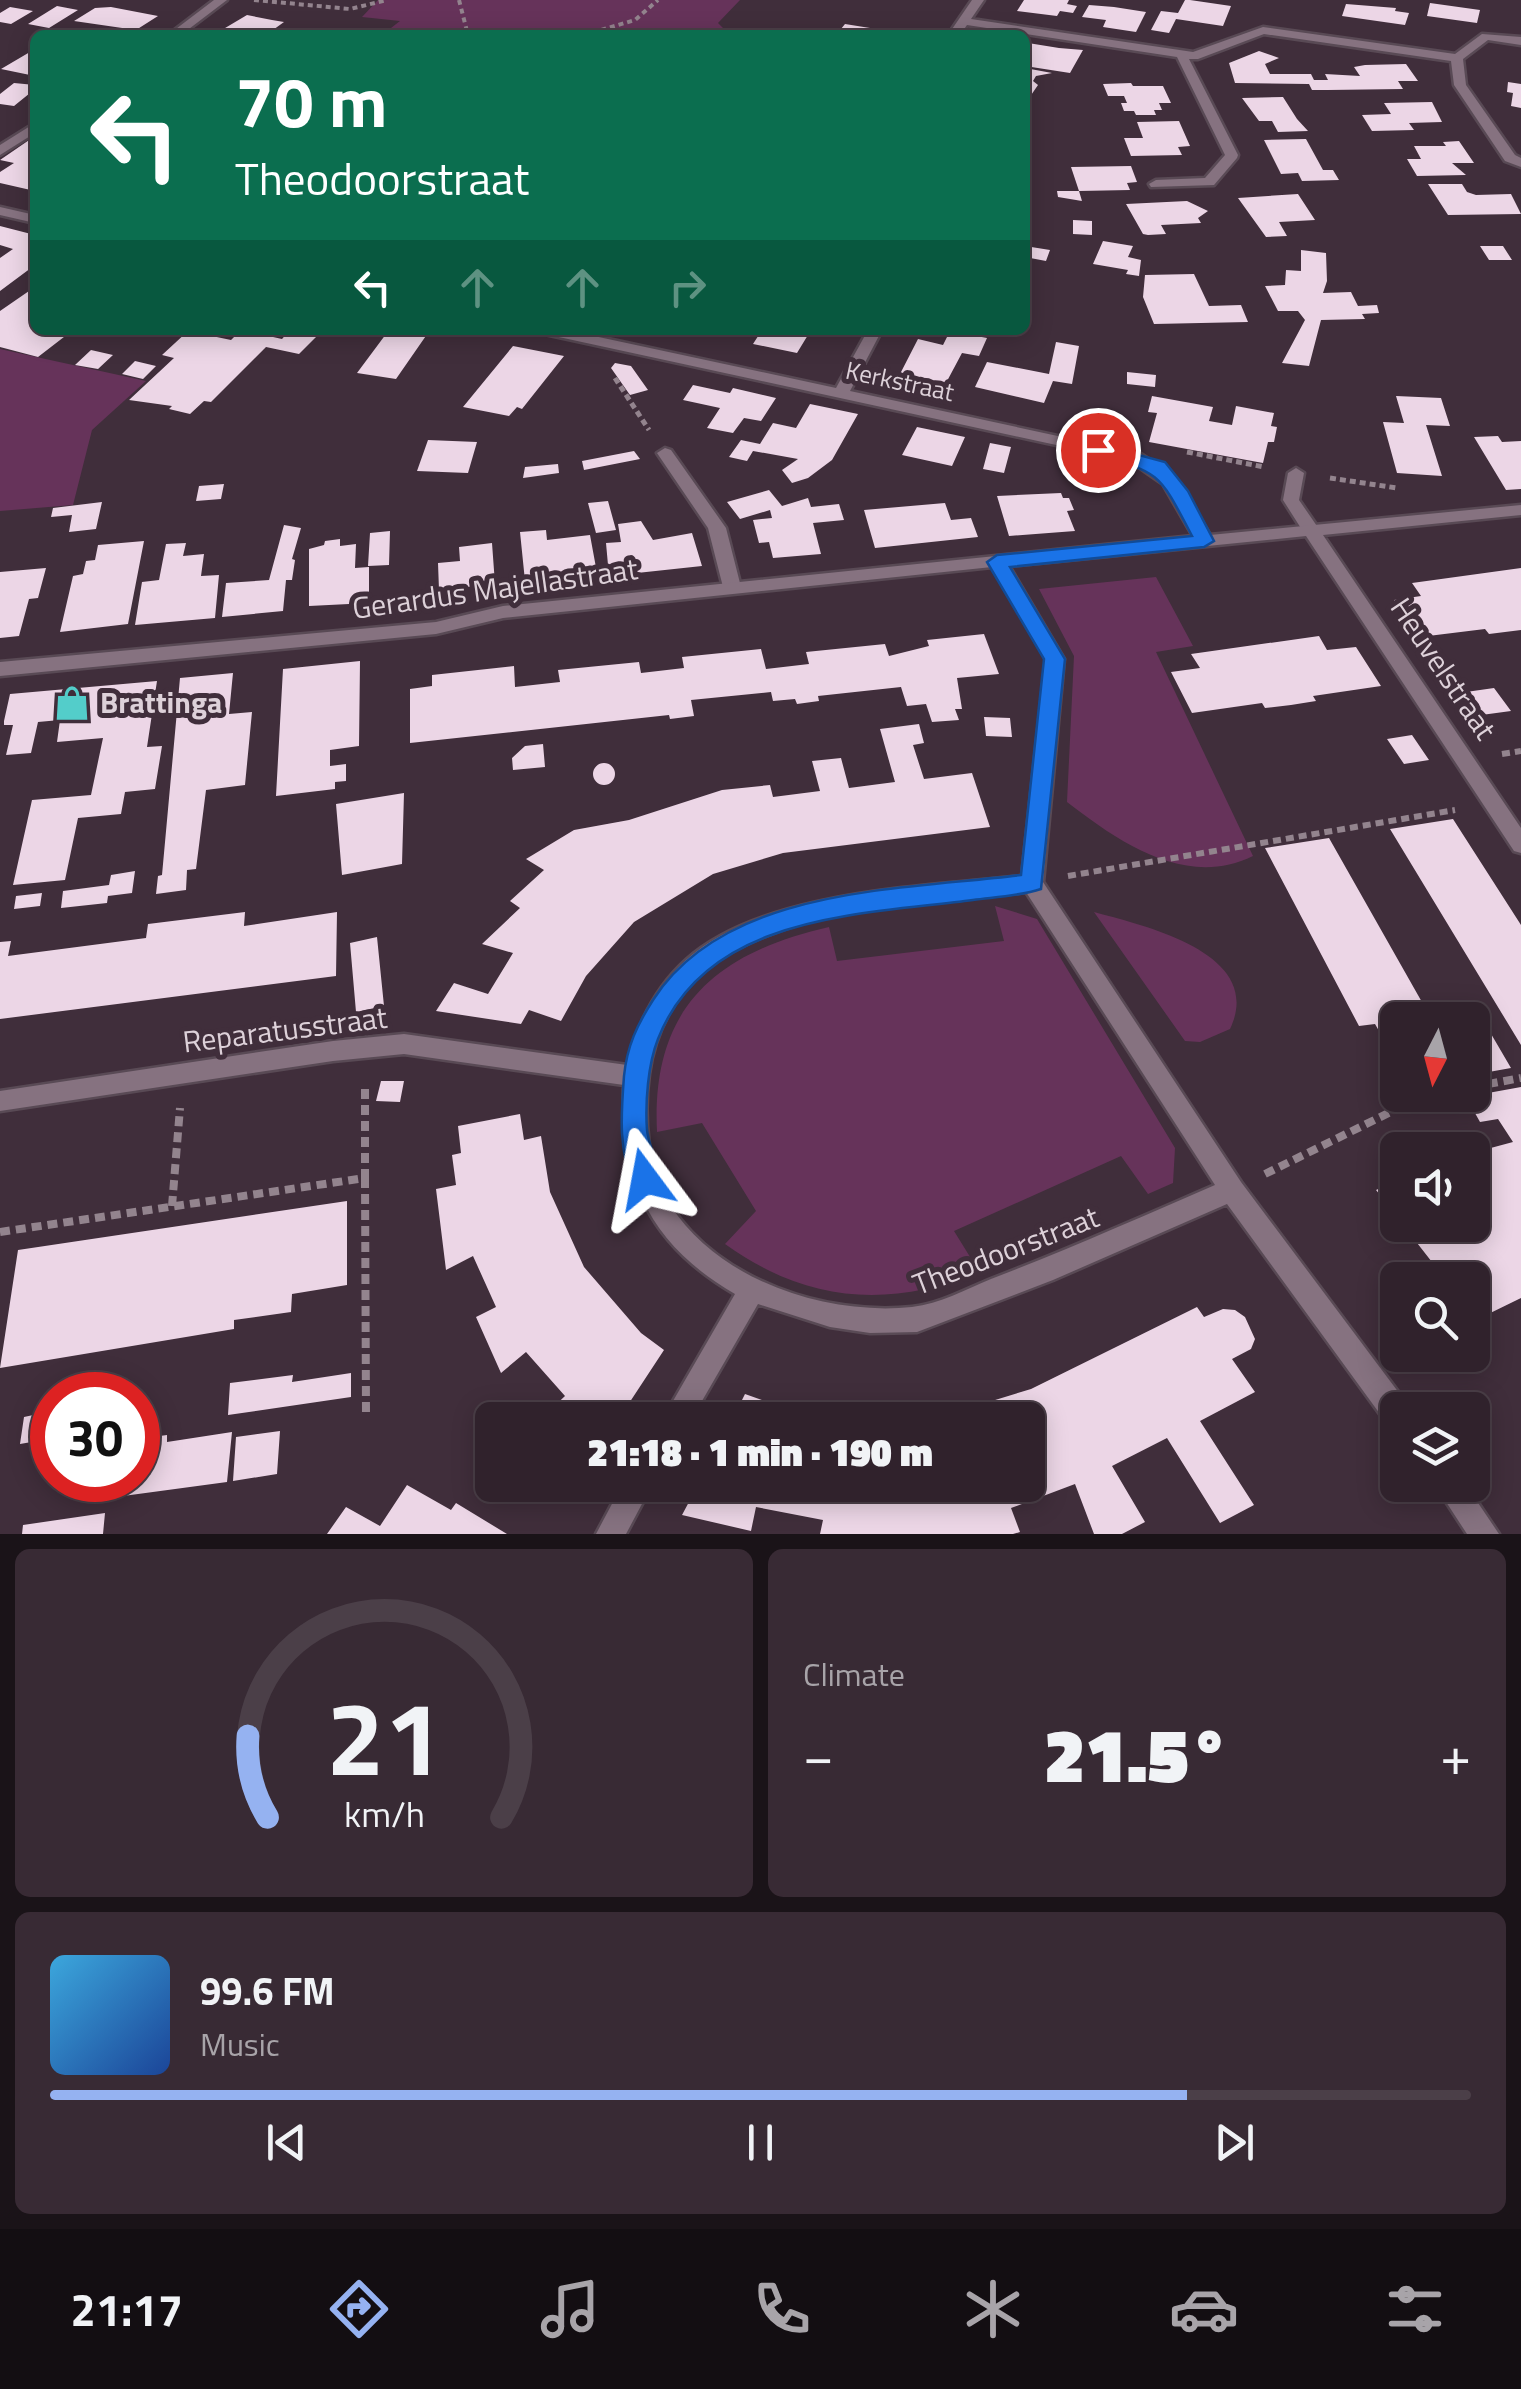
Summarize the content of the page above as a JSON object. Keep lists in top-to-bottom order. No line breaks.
{"streets":{"street":["Kerkstraat","Gerardus Majellastraat","Heuvelstraat","Reparatusstraat","Theodoorstraat"]},"crossings":[["Reparatusstraat","Theodoorstraat"]],"places":{"shop":["Brattinga"]},"north":"bottom","page":{"turn":["70 m","Theodoorstraat"],"limit":"30","trip":"21:18 · 1 min · 190 m","tile":"Climate","heat":["−","21.5°","+"],"song":["99.6 FM","Music"],"tabs":"21:17","gauge":["21","km/h"]}}
